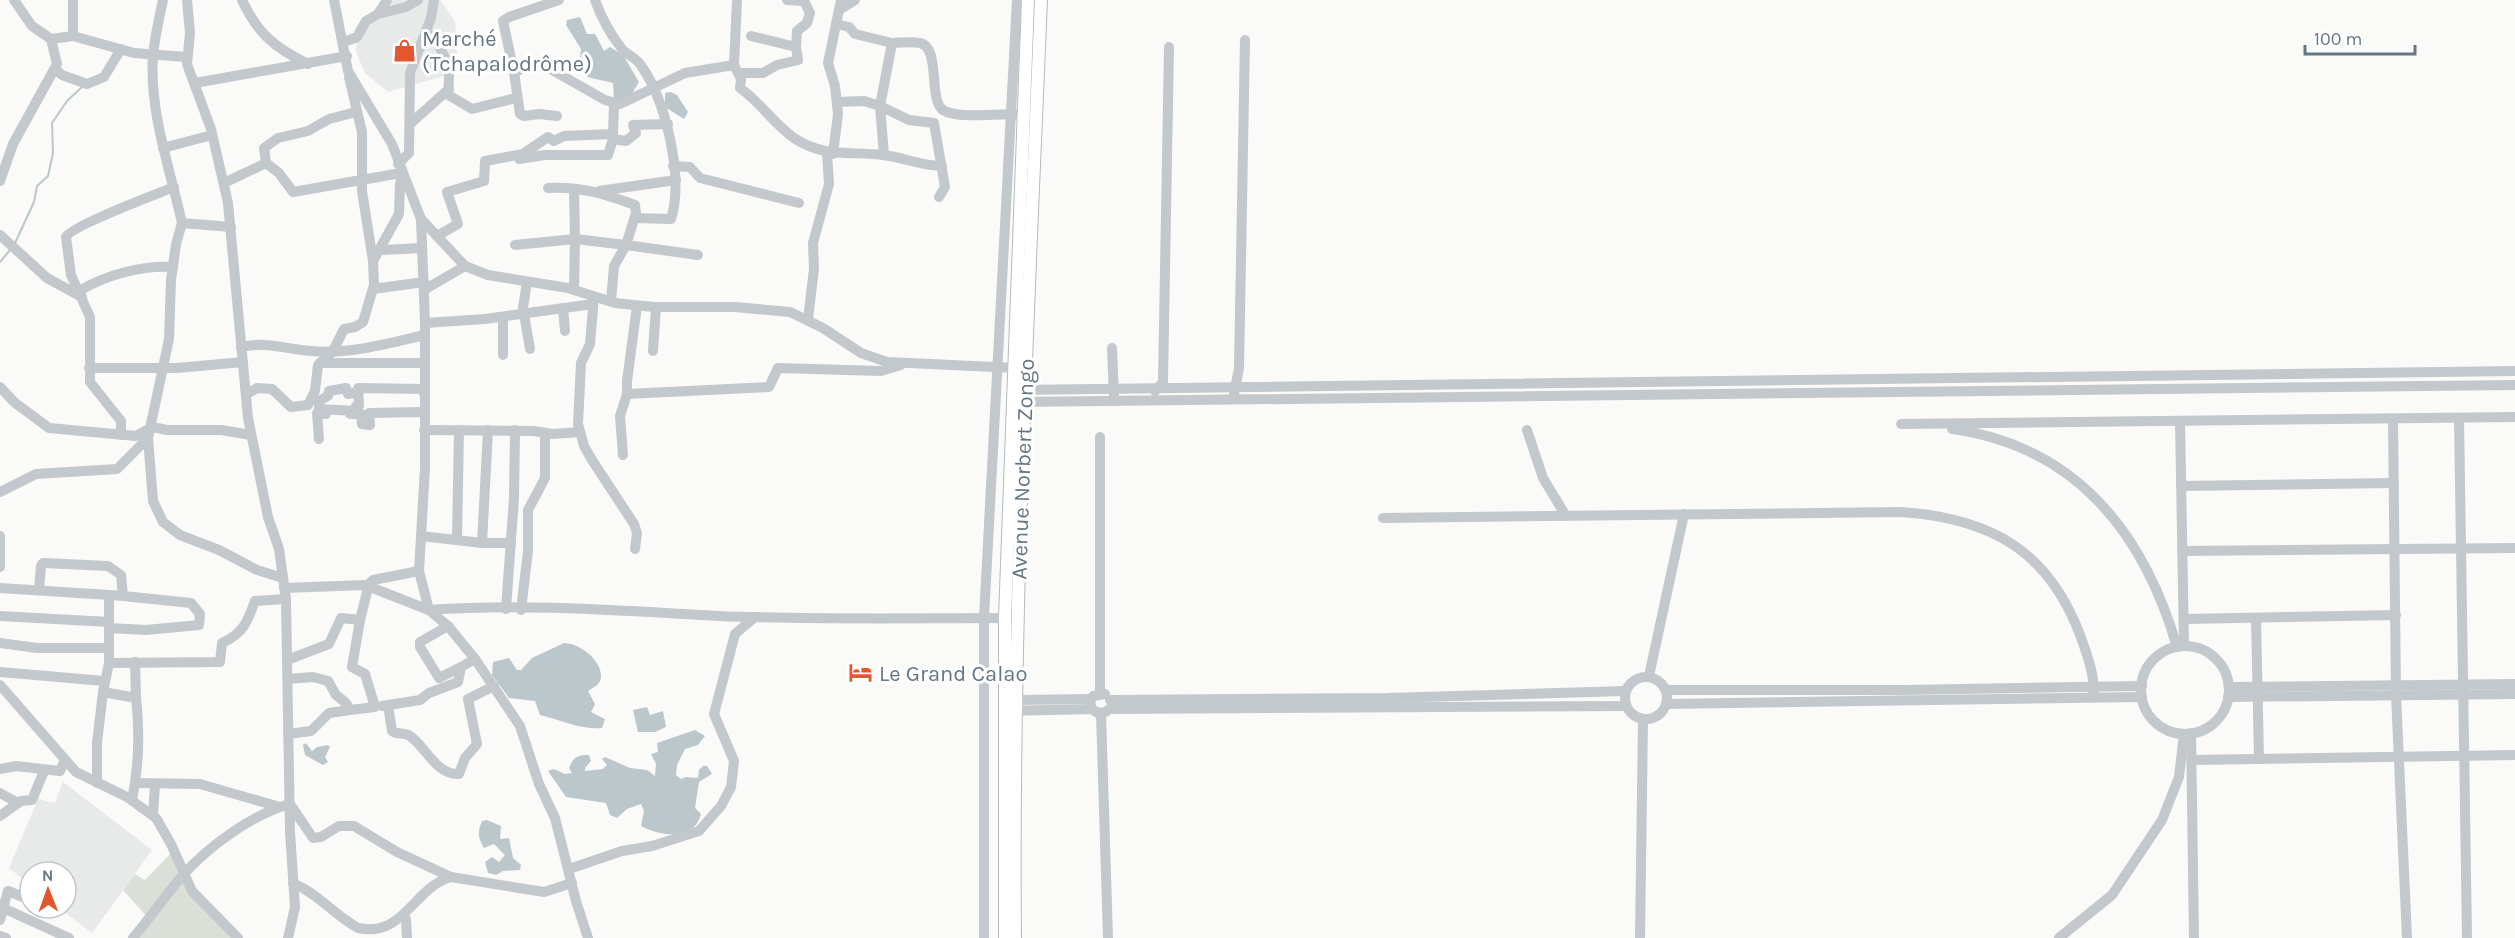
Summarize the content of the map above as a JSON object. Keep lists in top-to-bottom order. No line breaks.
{"streets":{"main road":["Avenue Norbert Zongo"]},"places":{"shop":["Marché (Tchapalodrôme)"],"hotel":["Le Grand Calao"]},"scale_bar":"100 m","north":"top"}
